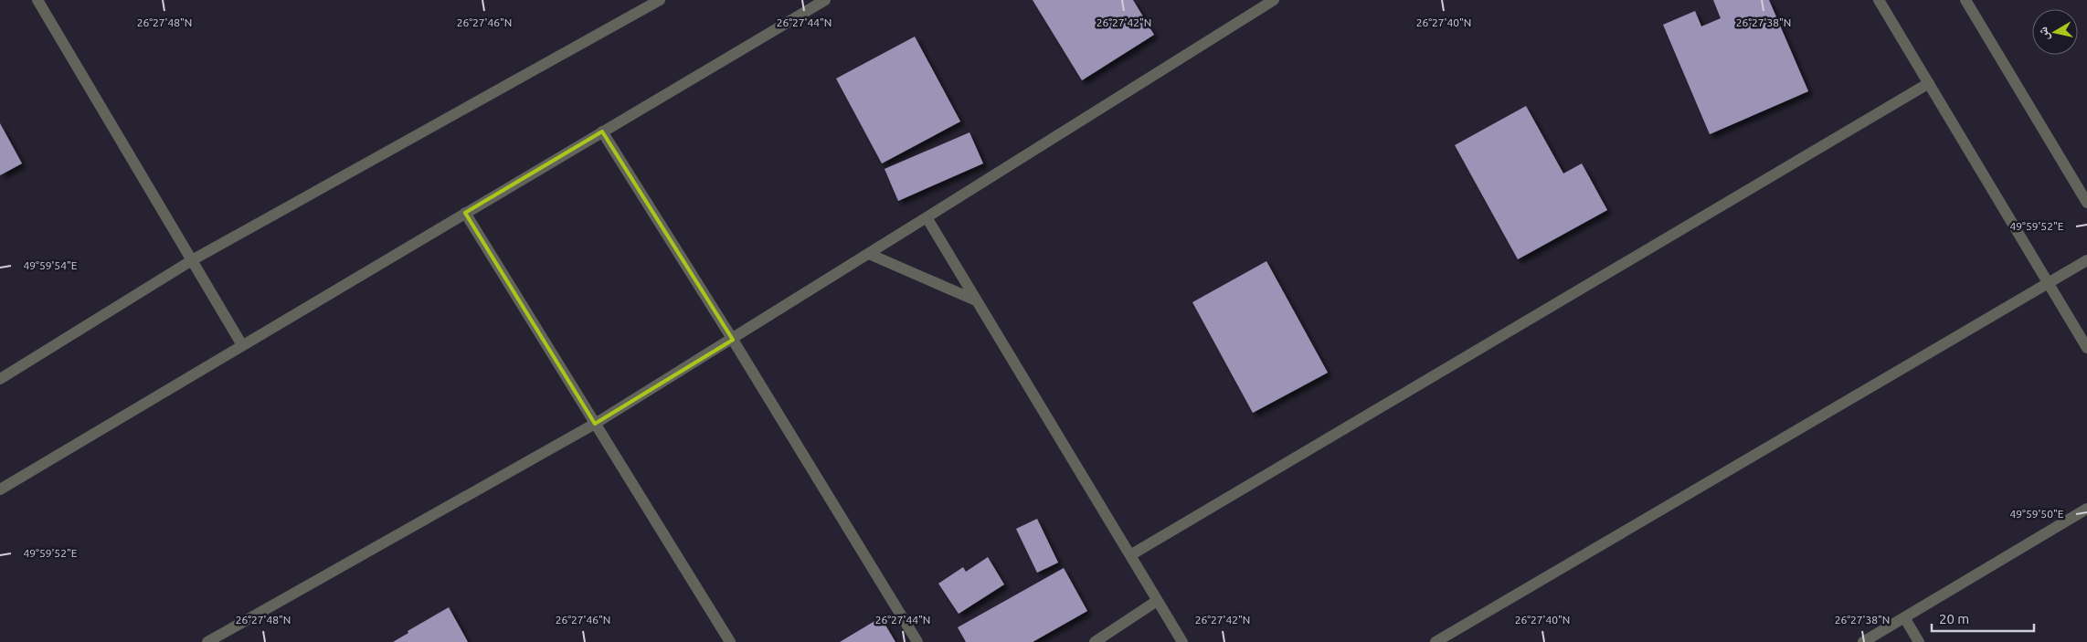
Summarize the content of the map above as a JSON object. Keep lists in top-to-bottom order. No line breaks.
{"scale_bar":"20 m","north":"left","coordinates":["26°27'48\"N","26°27'46\"N","26°27'44\"N","26°27'42\"N","26°27'40\"N","26°27'38\"N","49°59'52\"E","49°59'54\"E","49°59'50\"E"]}
